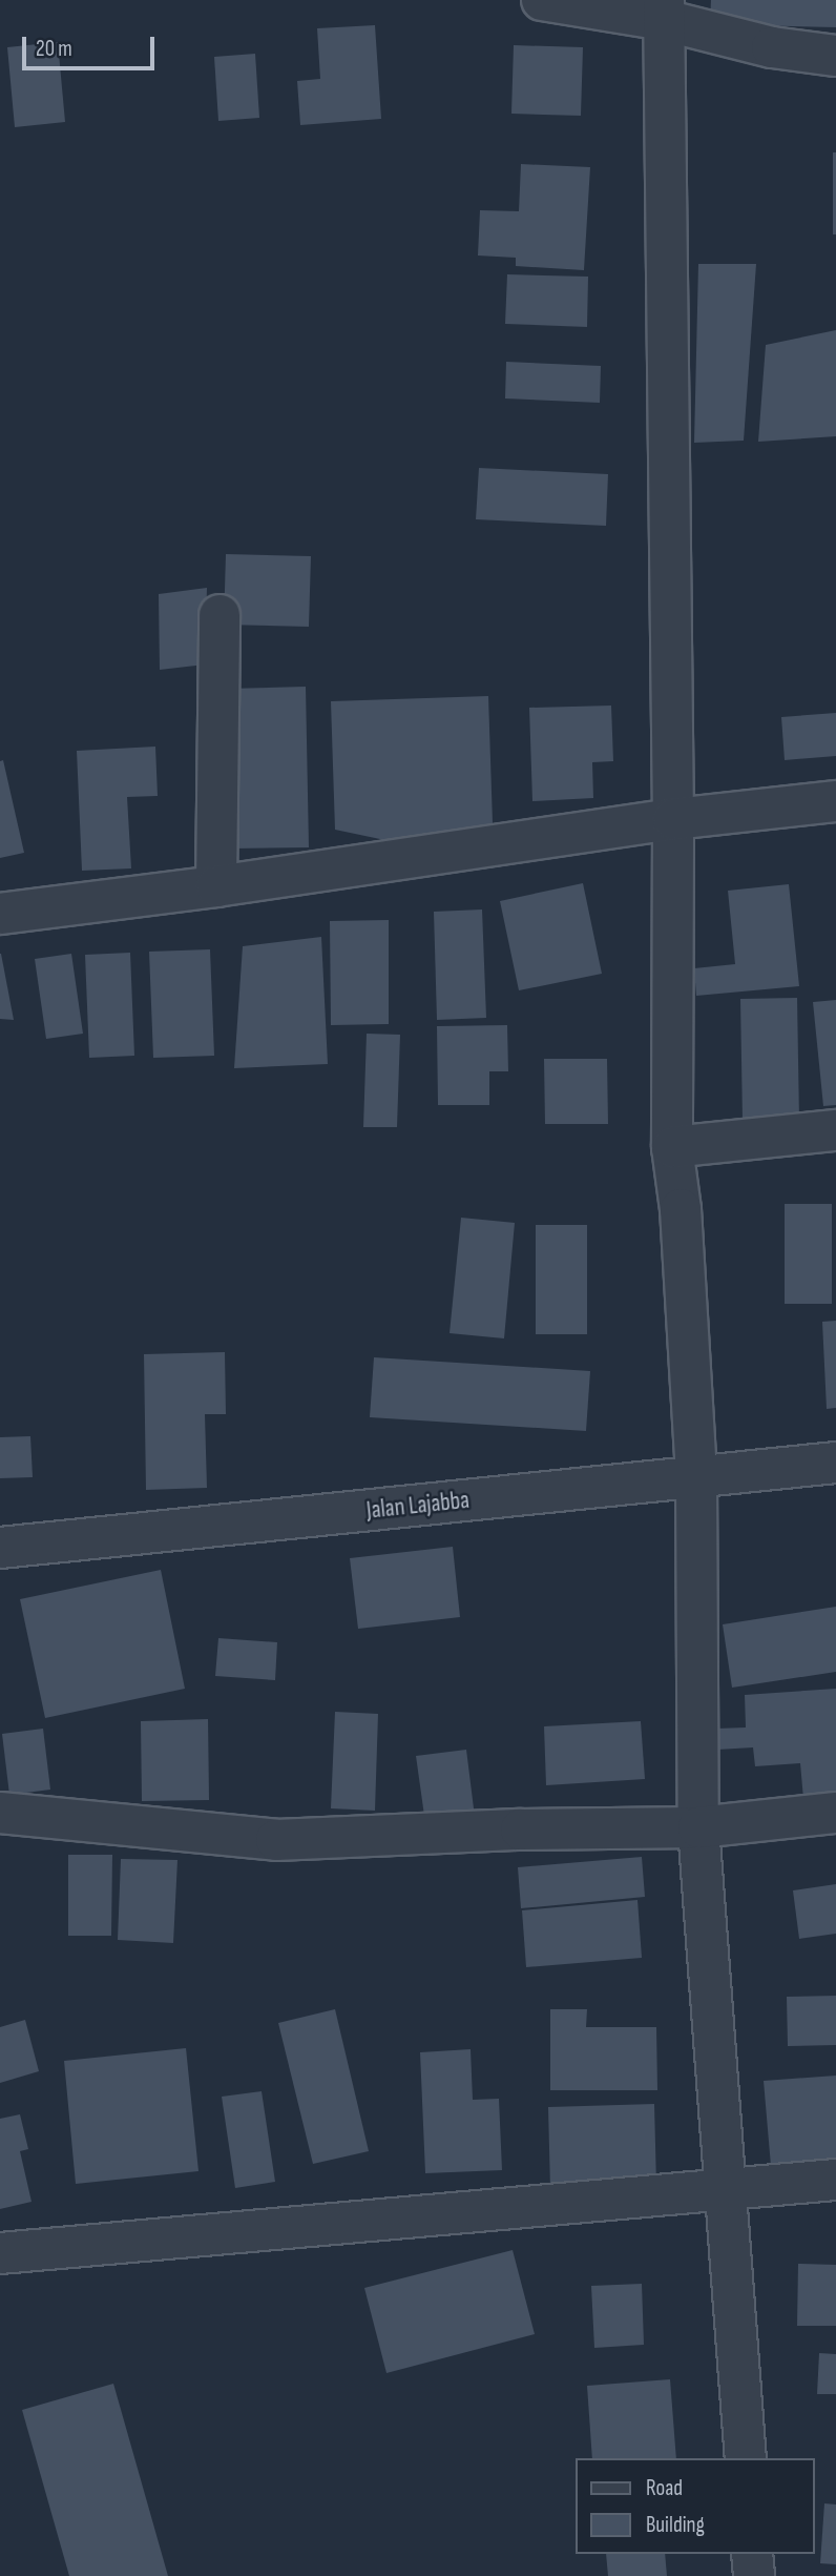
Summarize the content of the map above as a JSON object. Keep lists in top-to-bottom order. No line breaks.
{"streets":{"street":["Jalan Lajabba"]},"legend":["Road","Building"],"scale_bar":"20 m"}
